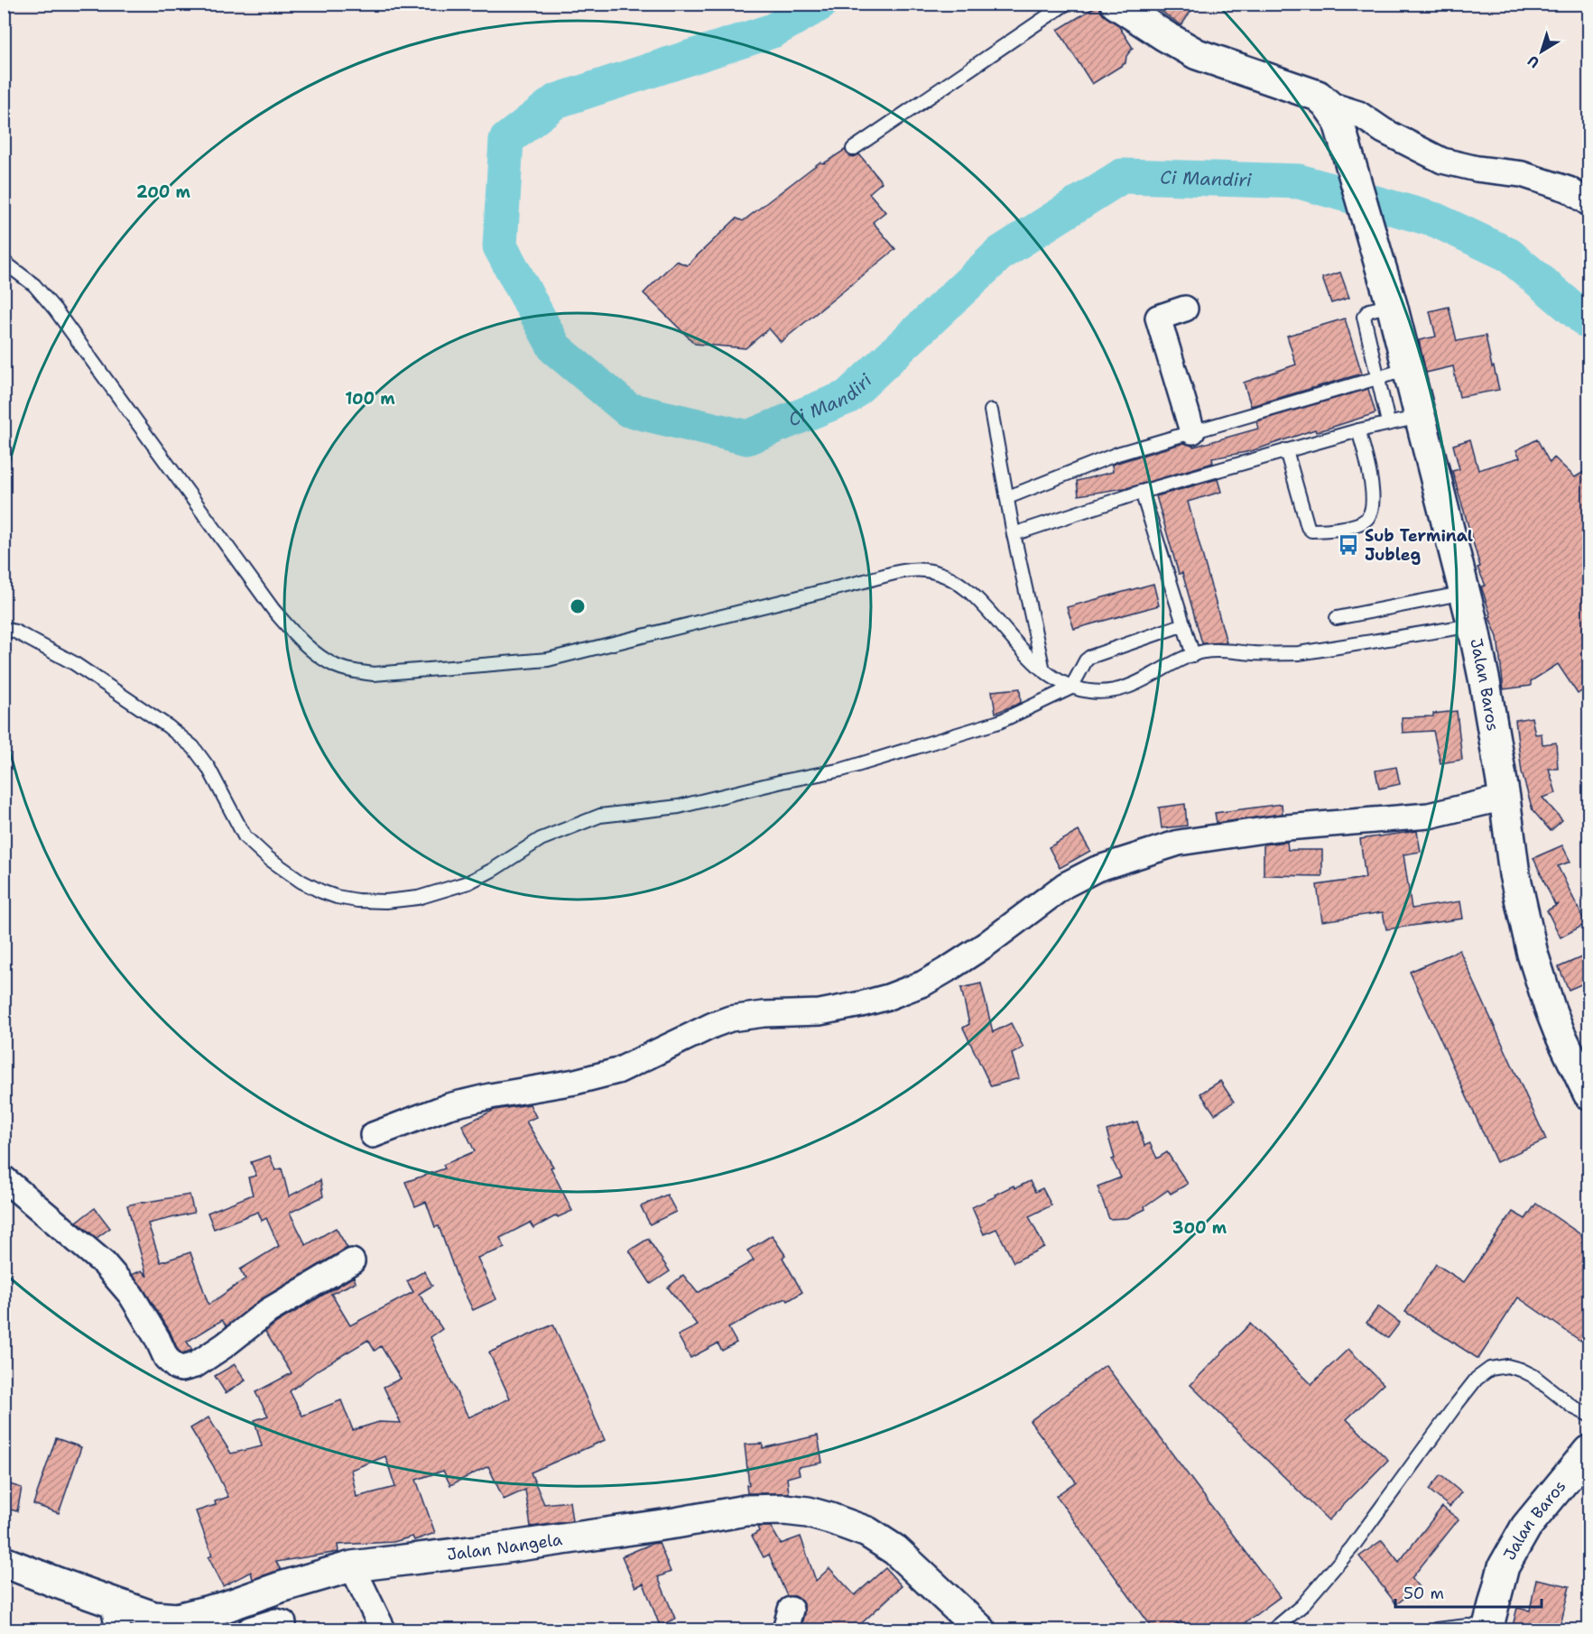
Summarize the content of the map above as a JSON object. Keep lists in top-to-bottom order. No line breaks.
{"streets":{"main road":["Jalan Baros","Jalan Nangela"]},"water":["Ci Mandiri"],"places":{"bus stop":["Sub Terminal Jubleg"]},"scale_bar":"50 m","north":"bottom left","rings":["200 m","100 m","300 m"]}
